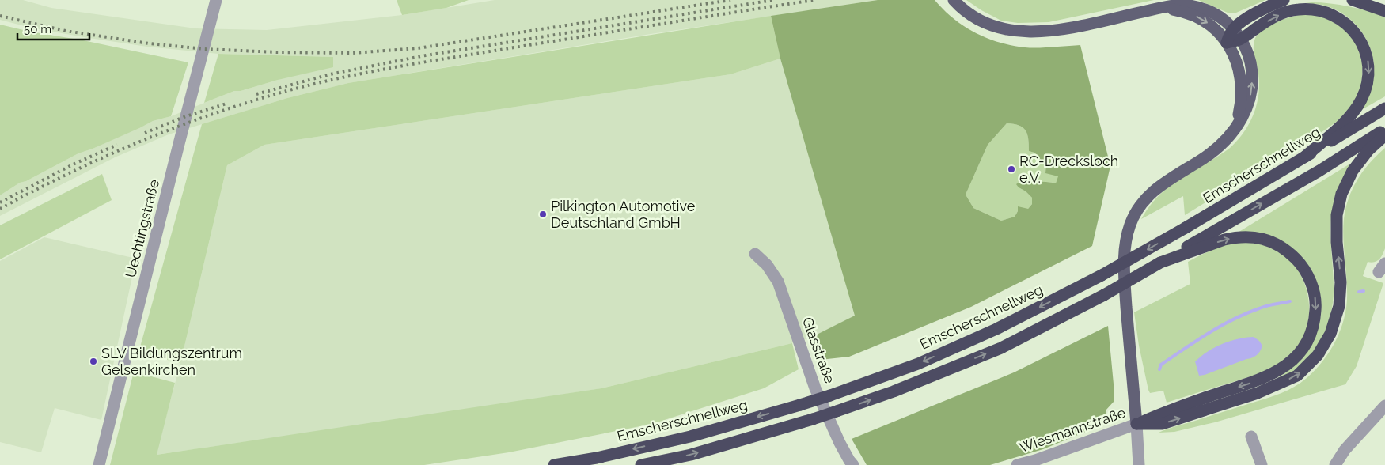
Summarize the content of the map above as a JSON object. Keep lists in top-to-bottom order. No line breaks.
{"streets":{"highway":["Emscherschnellweg"],"street":["Uechtingstraße","Glasstraße","Wiesmannstraße"]},"places":["RC-Drecksloch e.V.","Pilkington Automotive Deutschland GmbH","SLV Bildungszentrum Gelsenkirchen"],"scale_bar":"50 m"}
